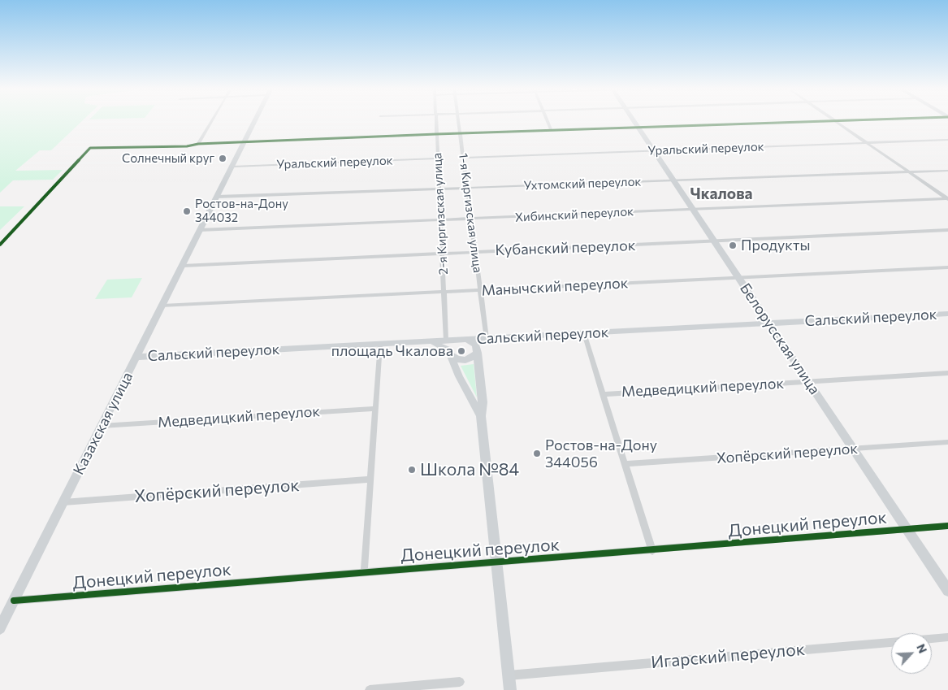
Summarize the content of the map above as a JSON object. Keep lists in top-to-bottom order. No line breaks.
{"streets":{"main road":["Сальский переулок","Белорусская улица","Казахская улица"],"street":["Уральский переулок","Ухтомский переулок","1-я Киргизская улица","2-я Киргизская улица","Хибинский переулок","Кубанский переулок","Манычский переулок","Медведицкий переулок","Хопёрский переулок","Донецкий переулок","Игарский переулок"]},"crossings":[["Уральский переулок","1-я Киргизская улица"],["Уральский переулок","2-я Киргизская улица"],["Уральский переулок","Белорусская улица"],["Уральский переулок","Казахская улица"],["Ухтомский переулок","1-я Киргизская улица"],["Ухтомский переулок","2-я Киргизская улица"],["Ухтомский переулок","Белорусская улица"],["Ухтомский переулок","Казахская улица"],["1-я Киргизская улица","Хибинский переулок"],["1-я Киргизская улица","Кубанский переулок"],["1-я Киргизская улица","Манычский переулок"],["1-я Киргизская улица","Сальский переулок"],["2-я Киргизская улица","Хибинский переулок"],["2-я Киргизская улица","Кубанский переулок"],["2-я Киргизская улица","Манычский переулок"],["2-я Киргизская улица","Сальский переулок"],["Хибинский переулок","Белорусская улица"],["Хибинский переулок","Казахская улица"],["Кубанский переулок","Белорусская улица"],["Кубанский переулок","Казахская улица"],["Манычский переулок","Белорусская улица"],["Манычский переулок","Казахская улица"],["Сальский переулок","Белорусская улица"],["Сальский переулок","Казахская улица"],["Белорусская улица","Медведицкий переулок"],["Белорусская улица","Хопёрский переулок"],["Белорусская улица","Донецкий переулок"],["Медведицкий переулок","Казахская улица"],["Казахская улица","Хопёрский переулок"],["Казахская улица","Донецкий переулок"]],"districts":["Чкалова"],"places":["Солнечный круг","Ростов-на-Дону 344032","Продукты","площадь Чкалова","Ростов-на-Дону 344056","Школа №84"],"north":"top right"}
